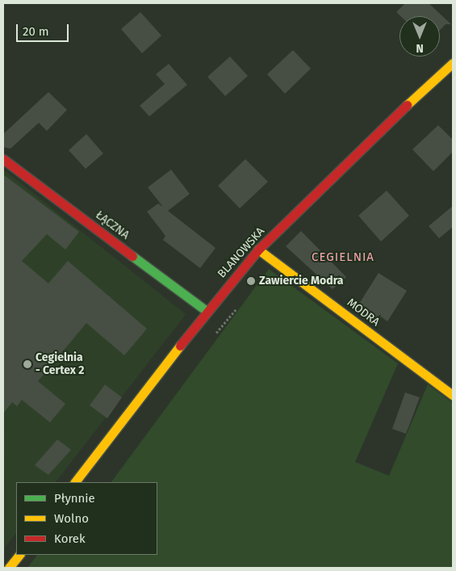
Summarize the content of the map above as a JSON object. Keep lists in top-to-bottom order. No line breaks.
{"streets":{"street":["ŁĄCZNA","BLANOWSKA","MODRA"]},"crossings":[["ŁĄCZNA","BLANOWSKA"],["BLANOWSKA","MODRA"]],"districts":["CEGIELNIA"],"places":["Zawiercie Modra","Cegielnia - Certex 2"],"legend":["Płynnie","Wolno","Korek"],"scale_bar":"20 m","north":"bottom"}
